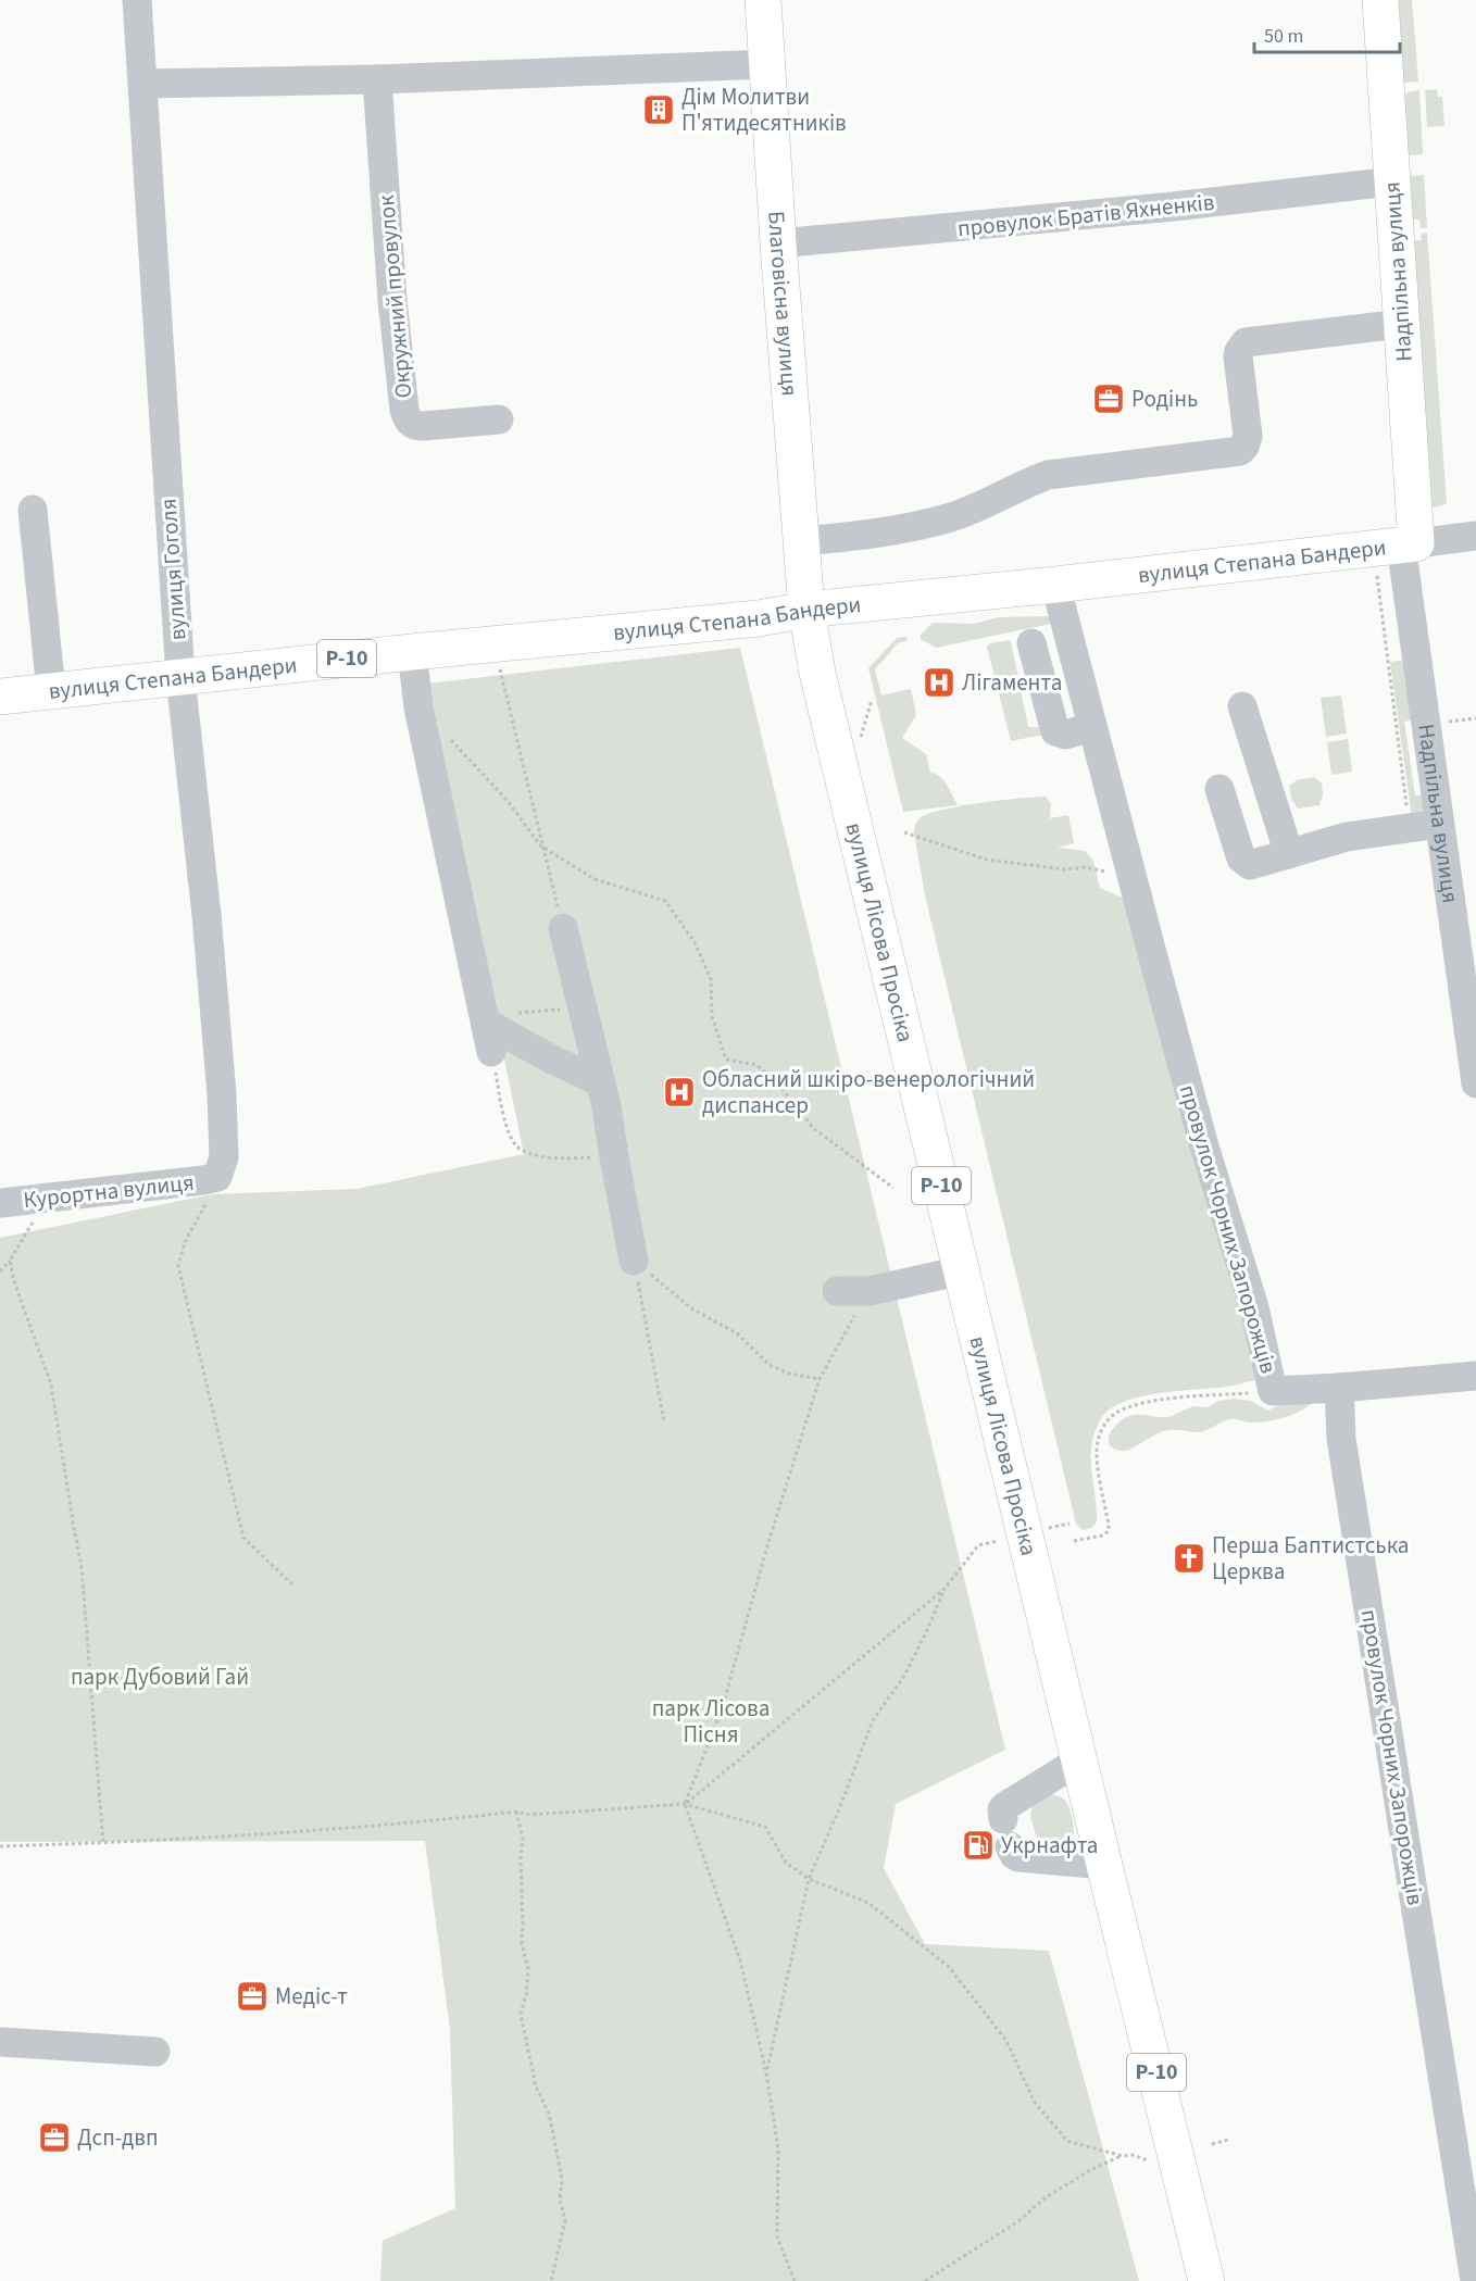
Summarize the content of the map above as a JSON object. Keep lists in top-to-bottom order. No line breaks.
{"streets":{"main road":["Надпільна вулиця","Благовісна вулиця","вулиця Степана Бандери","Р-10","вулиця Лісова Просіка"],"street":["провулок Братів Яхненків","Окружний провулок","вулиця Гоголя","Курортна вулиця","провулок Чорних Запорожців"]},"crossings":[["провулок Братів Яхненків","Надпільна вулиця"],["провулок Братів Яхненків","Благовісна вулиця"],["Надпільна вулиця","вулиця Степана Бандери"],["Благовісна вулиця","вулиця Степана Бандери"],["Благовісна вулиця","вулиця Лісова Просіка"],["вулиця Степана Бандери","вулиця Гоголя"],["вулиця Степана Бандери","вулиця Лісова Просіка"],["вулиця Степана Бандери","провулок Чорних Запорожців"],["вулиця Гоголя","Курортна вулиця"]],"parks":["парк Дубовий Гай","парк Лісова Пісня"],"places":{"building":["Дім Молитви П'ятидесятників"],"office":["Родінь","Медіс-т","Дсп-двп"],"hospital":["Лігамента","Обласний шкіро-венерологічний диспансер"],"church":["Перша Баптистська Церква"],"fuel station":["Укрнафта"]},"scale_bar":"50 m"}
